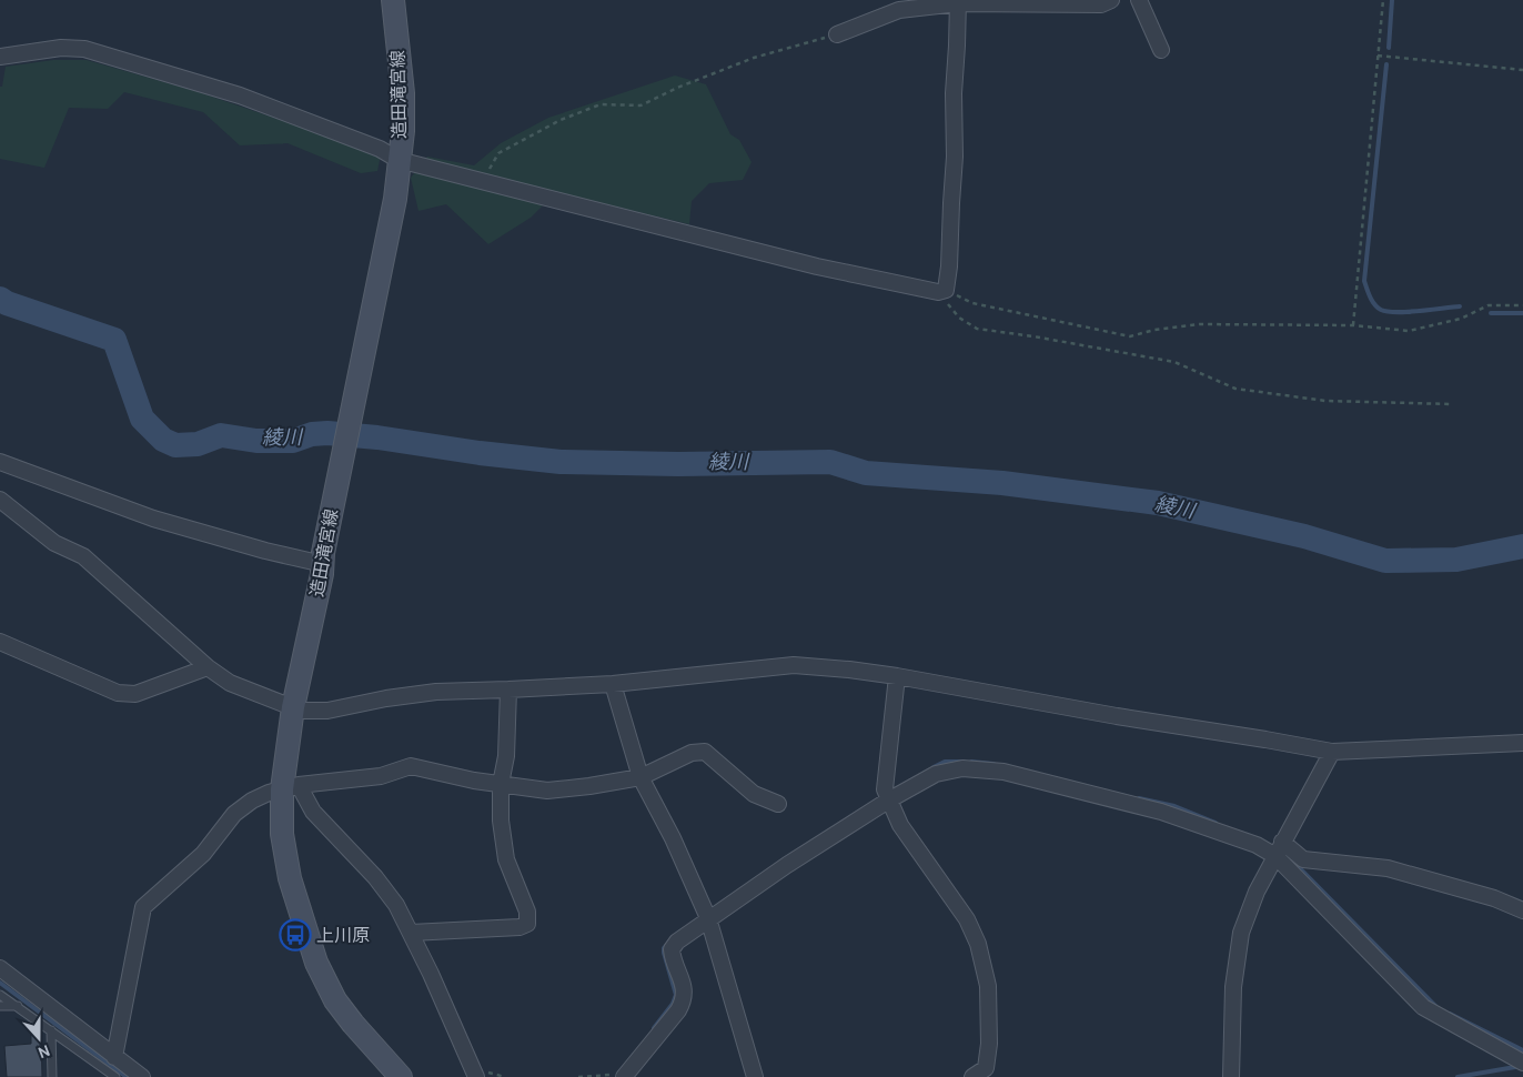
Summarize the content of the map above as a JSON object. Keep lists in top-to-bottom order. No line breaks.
{"streets":{"main road":["造田滝宮線"]},"water":["綾川"],"places":{"bus stop":["上川原"]},"north":"bottom"}
